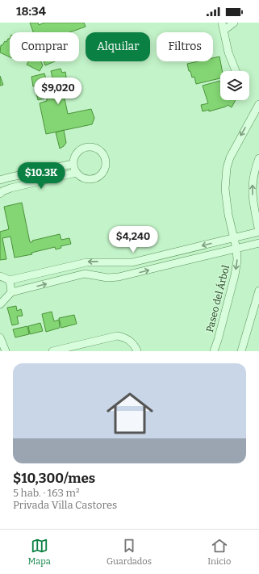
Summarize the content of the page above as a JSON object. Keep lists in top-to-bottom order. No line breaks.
{"streets":{"street":["Paseo del Árbol"]},"page":{"status":"18:34","chip":["Comprar","Alquilar","Filtros"],"price":["$9,020","$10.3K","$4,240"],"list":[{"name":"$10,300/mes","note":"5 hab. · 163 m² · Privada Villa Castores"}],"tabs":["Mapa","Guardados","Inicio"]}}
